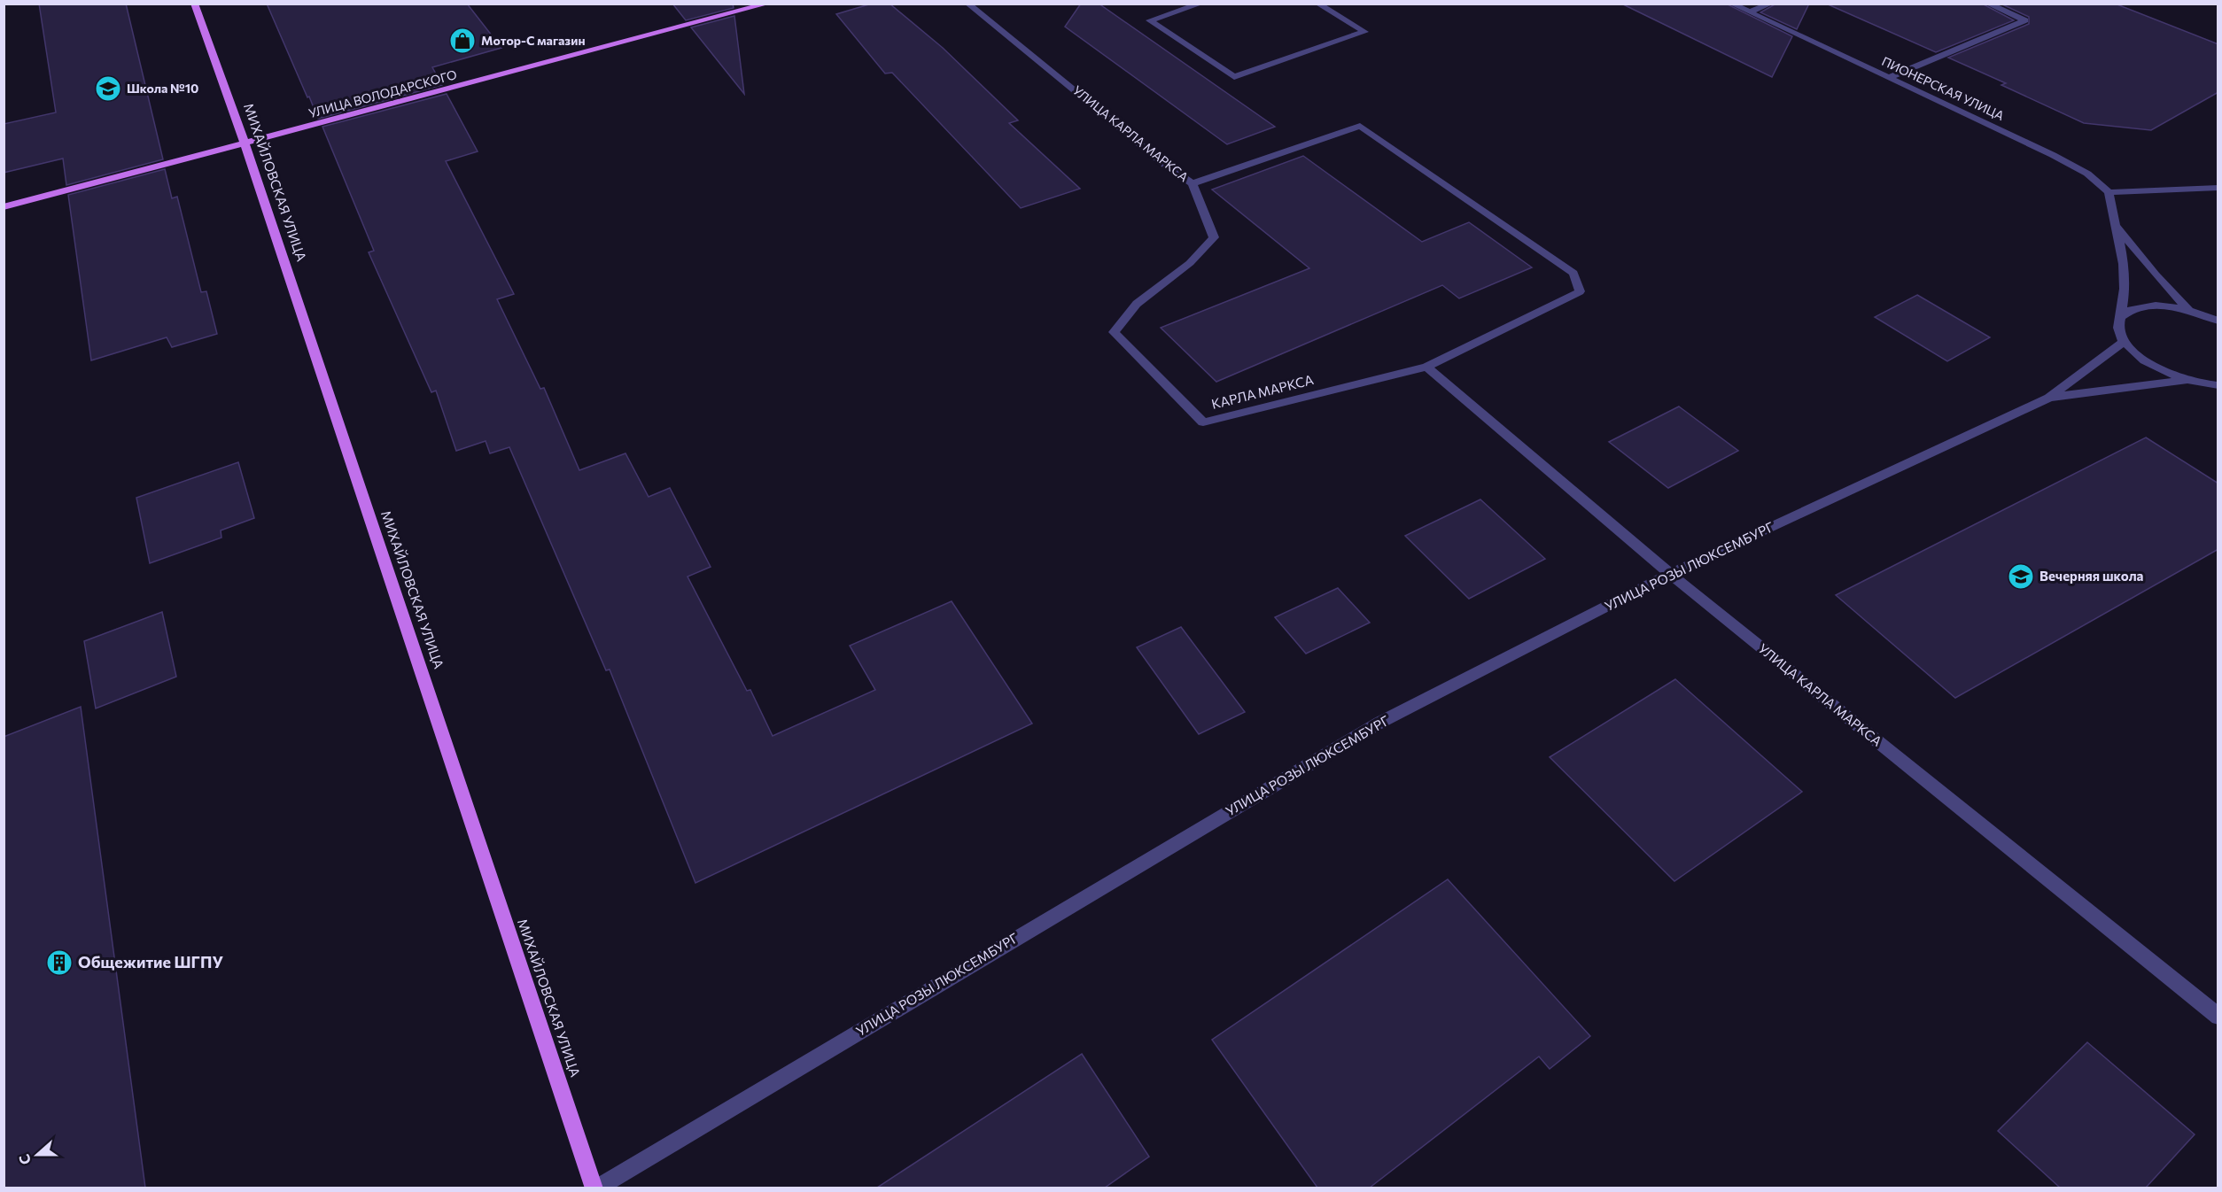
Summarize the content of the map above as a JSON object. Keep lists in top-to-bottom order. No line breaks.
{"streets":{"main road":["УЛИЦА ВОЛОДАРСКОГО","МИХАЙЛОВСКАЯ УЛИЦА"],"street":["ПИОНЕРСКАЯ УЛИЦА","УЛИЦА КАРЛА МАРКСА","КАРЛА МАРКСА","УЛИЦА РОЗЫ ЛЮКСЕМБУРГ"]},"crossings":[["УЛИЦА ВОЛОДАРСКОГО","МИХАЙЛОВСКАЯ УЛИЦА"],["УЛИЦА КАРЛА МАРКСА","КАРЛА МАРКСА"],["УЛИЦА КАРЛА МАРКСА","УЛИЦА РОЗЫ ЛЮКСЕМБУРГ"],["МИХАЙЛОВСКАЯ УЛИЦА","УЛИЦА РОЗЫ ЛЮКСЕМБУРГ"]],"places":{"shop":["Мотор-С магазин"],"school or university":["Школа №10","Вечерняя школа"],"building":["Общежитие ШГПУ"]},"north":"left"}
